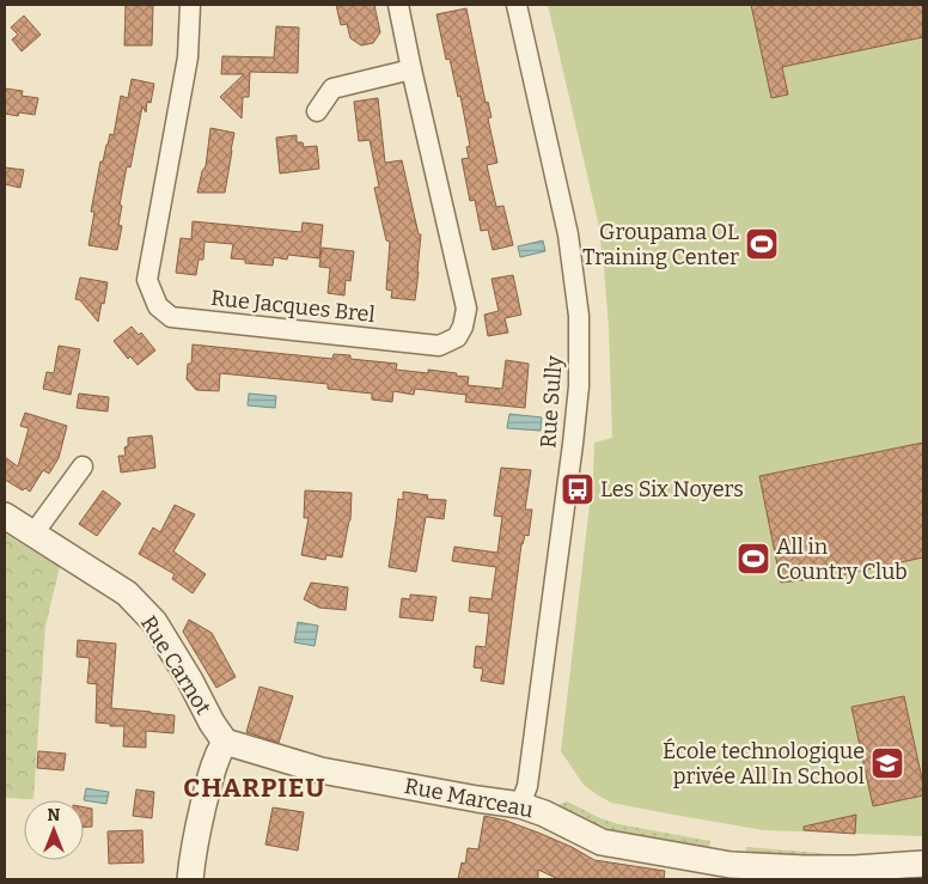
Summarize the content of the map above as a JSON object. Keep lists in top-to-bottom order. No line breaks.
{"streets":{"street":["Rue Jacques Brel","Rue Sully","Rue Carnot","Rue Marceau"]},"crossings":[["Rue Sully","Rue Marceau"],["Rue Carnot","Rue Marceau"]],"districts":["CHARPIEU"],"places":{"sports":["Groupama OL Training Center","All in Country Club"],"bus stop":["Les Six Noyers"],"school or university":["École technologique privée All In School"]},"north":"top"}
